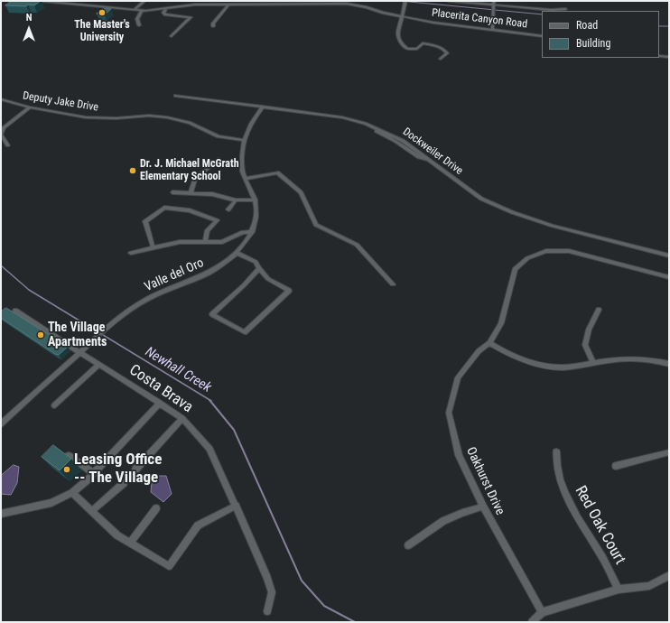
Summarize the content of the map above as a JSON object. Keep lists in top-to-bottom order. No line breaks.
{"streets":{"street":["Placerita Canyon Road","Deputy Jake Drive","Dockweiler Drive","Valle del Oro","Costa Brava","Oakhurst Drive","Red Oak Court"]},"crossings":[["Deputy Jake Drive","Valle del Oro"],["Dockweiler Drive","Valle del Oro"],["Valle del Oro","Costa Brava"]],"water":["Newhall Creek"],"places":["The Master's University","Dr. J. Michael McGrath Elementary School","The Village Apartments","Leasing Office -- The Village"],"legend":["Road","Building"],"north":"top"}
